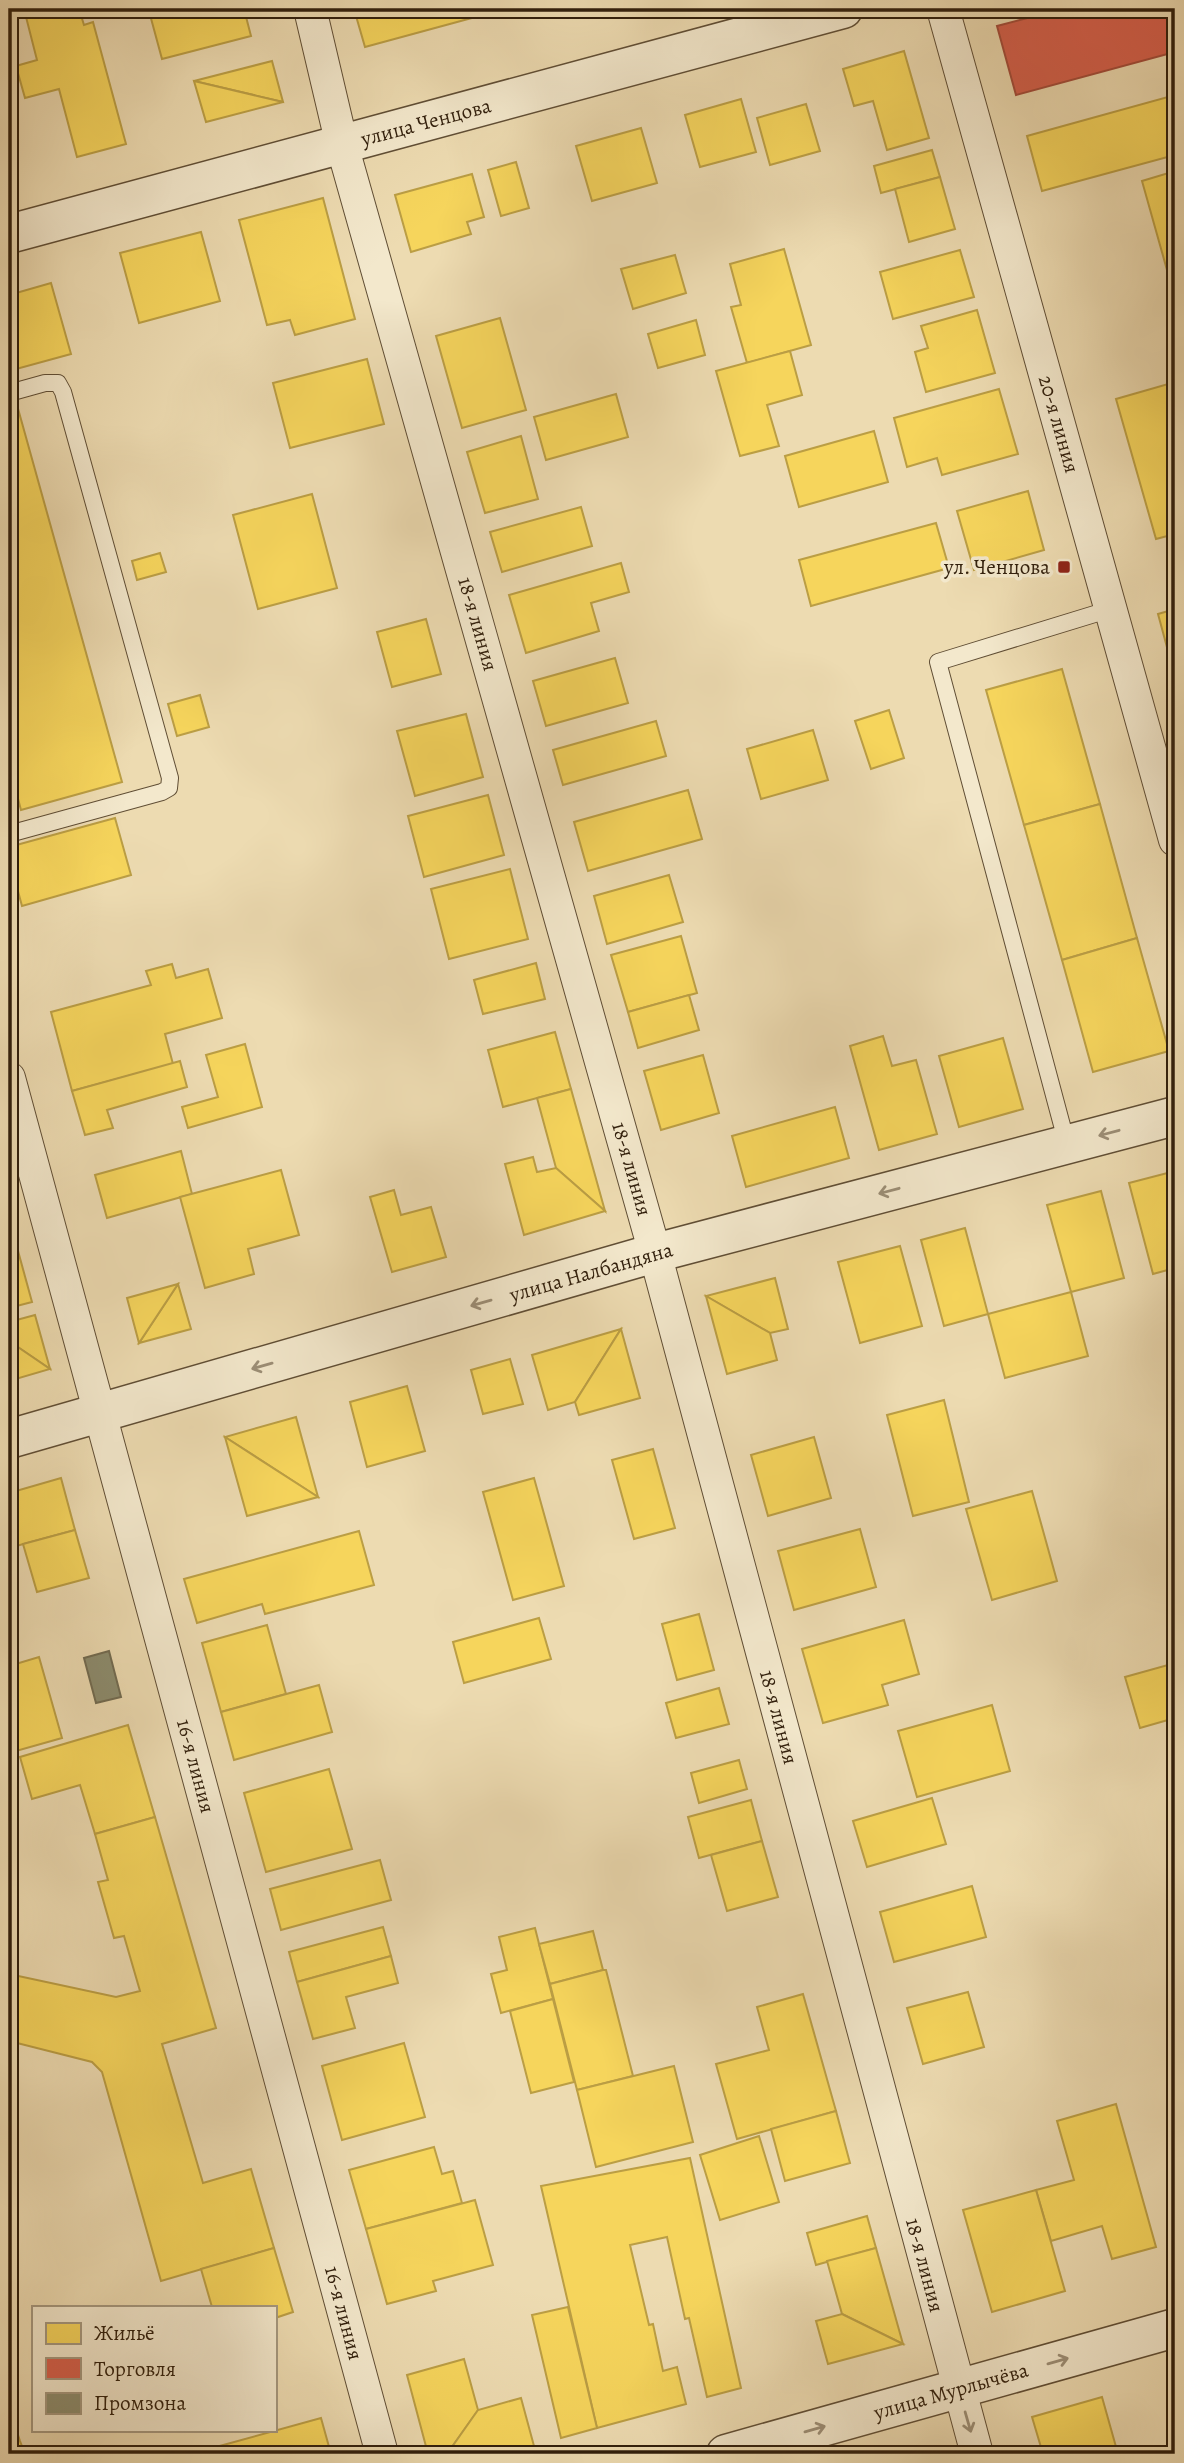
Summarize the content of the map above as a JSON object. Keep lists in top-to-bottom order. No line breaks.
{"streets":{"street":["улица Ченцова","20-я линия","18-я линия","улица Налбандяна","16-я линия","улица Мурлычёва"]},"crossings":[["улица Ченцова","18-я линия"],["18-я линия","улица Налбандяна"],["18-я линия","улица Мурлычёва"],["улица Налбандяна","16-я линия"]],"one_way":["улица Налбандяна","улица Мурлычёва"],"places":{"transit":["ул. Ченцова"]},"legend":["Жильё","Торговля","Промзона"]}
